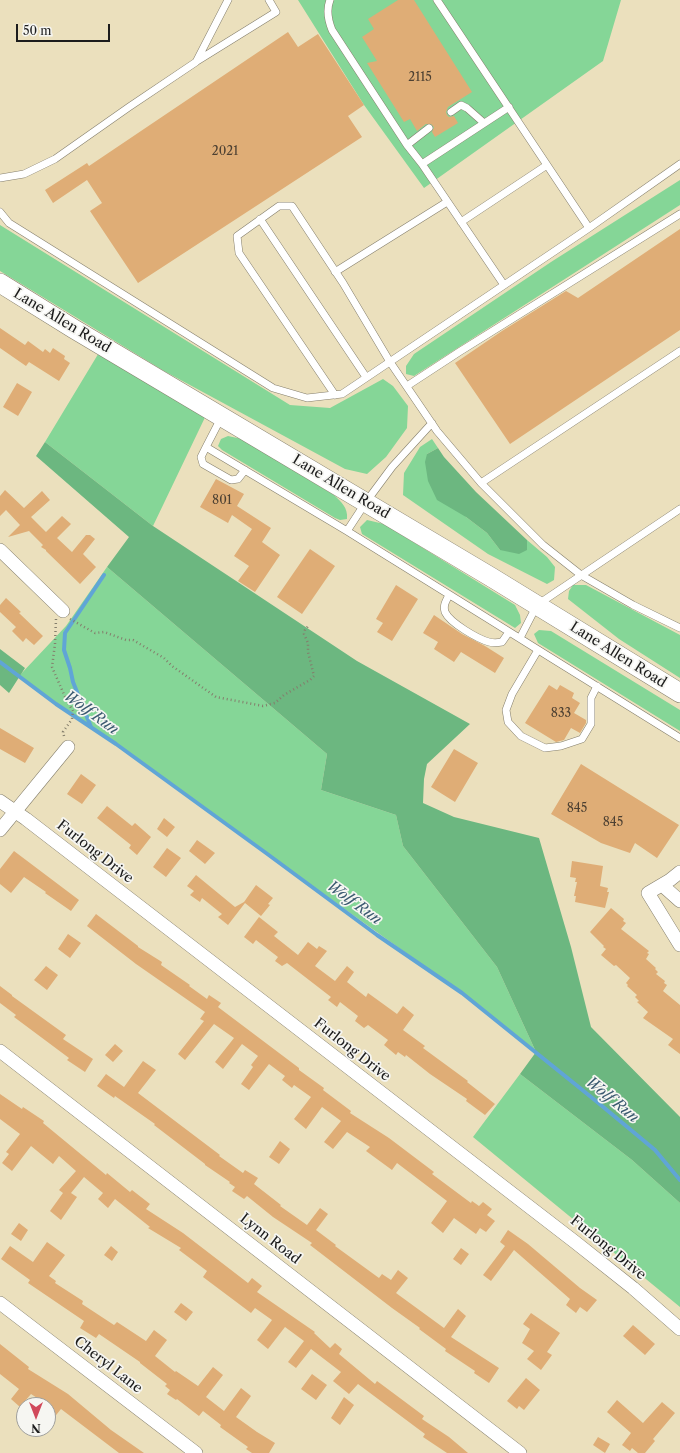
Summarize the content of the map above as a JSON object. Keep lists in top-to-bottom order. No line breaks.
{"streets":{"main road":["Lane Allen Road"],"street":["Furlong Drive","Lynn Road","Cheryl Lane"]},"water":["Wolf Run"],"house_numbers":["2115","2021","801","833","845","845"],"scale_bar":"50 m","north":"bottom"}
